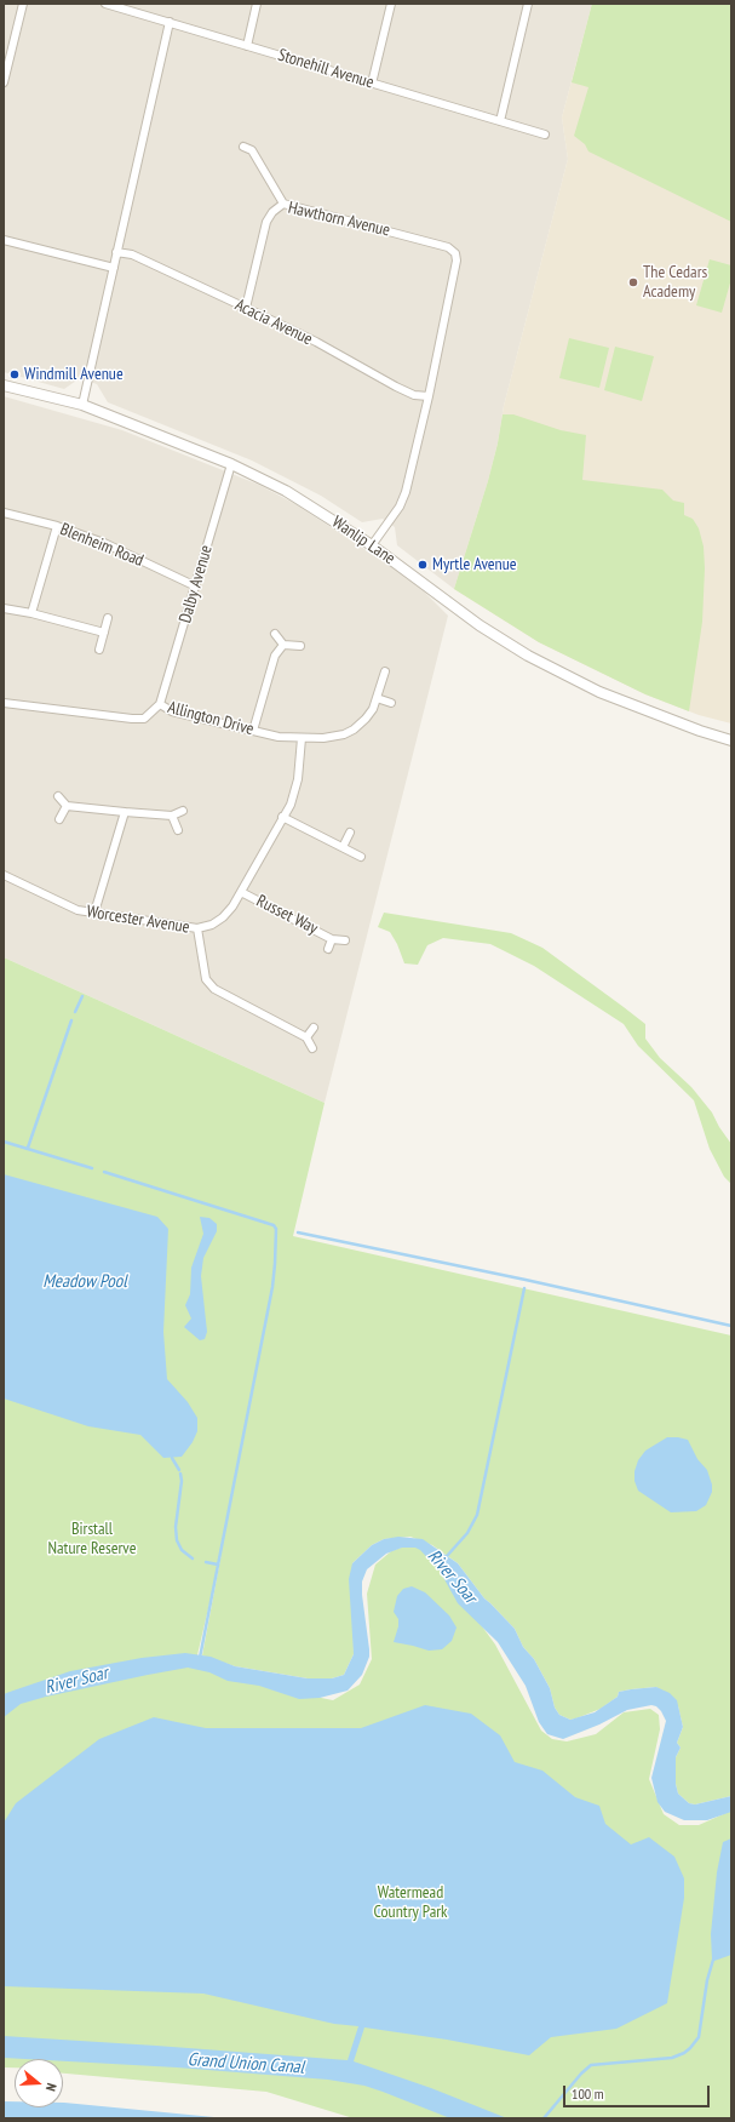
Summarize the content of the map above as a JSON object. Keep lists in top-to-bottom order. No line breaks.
{"streets":{"street":["Stonehill Avenue","Hawthorn Avenue","Acacia Avenue","Wanlip Lane","Blenheim Road","Dalby Avenue","Allington Drive","Russet Way","Worcester Avenue"]},"crossings":[["Hawthorn Avenue","Acacia Avenue"],["Wanlip Lane","Dalby Avenue"],["Blenheim Road","Dalby Avenue"],["Dalby Avenue","Allington Drive"],["Allington Drive","Worcester Avenue"],["Russet Way","Worcester Avenue"]],"water":["Meadow Pool","River Soar","Grand Union Canal"],"parks":["Birstall Nature Reserve","Watermead Country Park"],"places":["The Cedars Academy","Windmill Avenue","Myrtle Avenue"],"scale_bar":"100 m","north":"right"}
